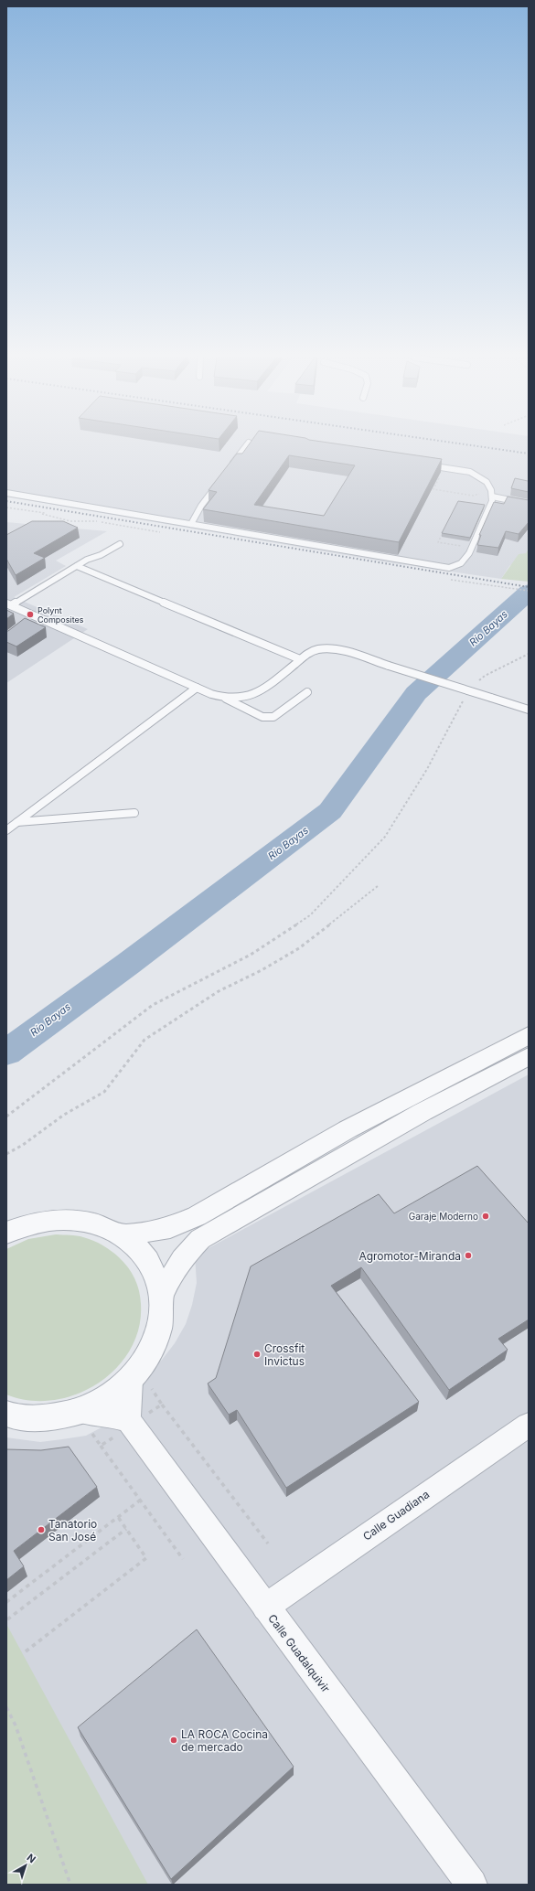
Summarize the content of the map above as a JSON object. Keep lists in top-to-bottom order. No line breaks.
{"streets":{"street":["Calle Guadiana","Calle Guadalquivir"]},"crossings":[["Calle Guadiana","Calle Guadalquivir"]],"water":["Río Bayas"],"places":["Polynt Composites","Garaje Moderno","Agromotor-Miranda","Crossfit Invictus","Tanatorio San José","LA ROCA Cocina de mercado"],"north":"top right"}
